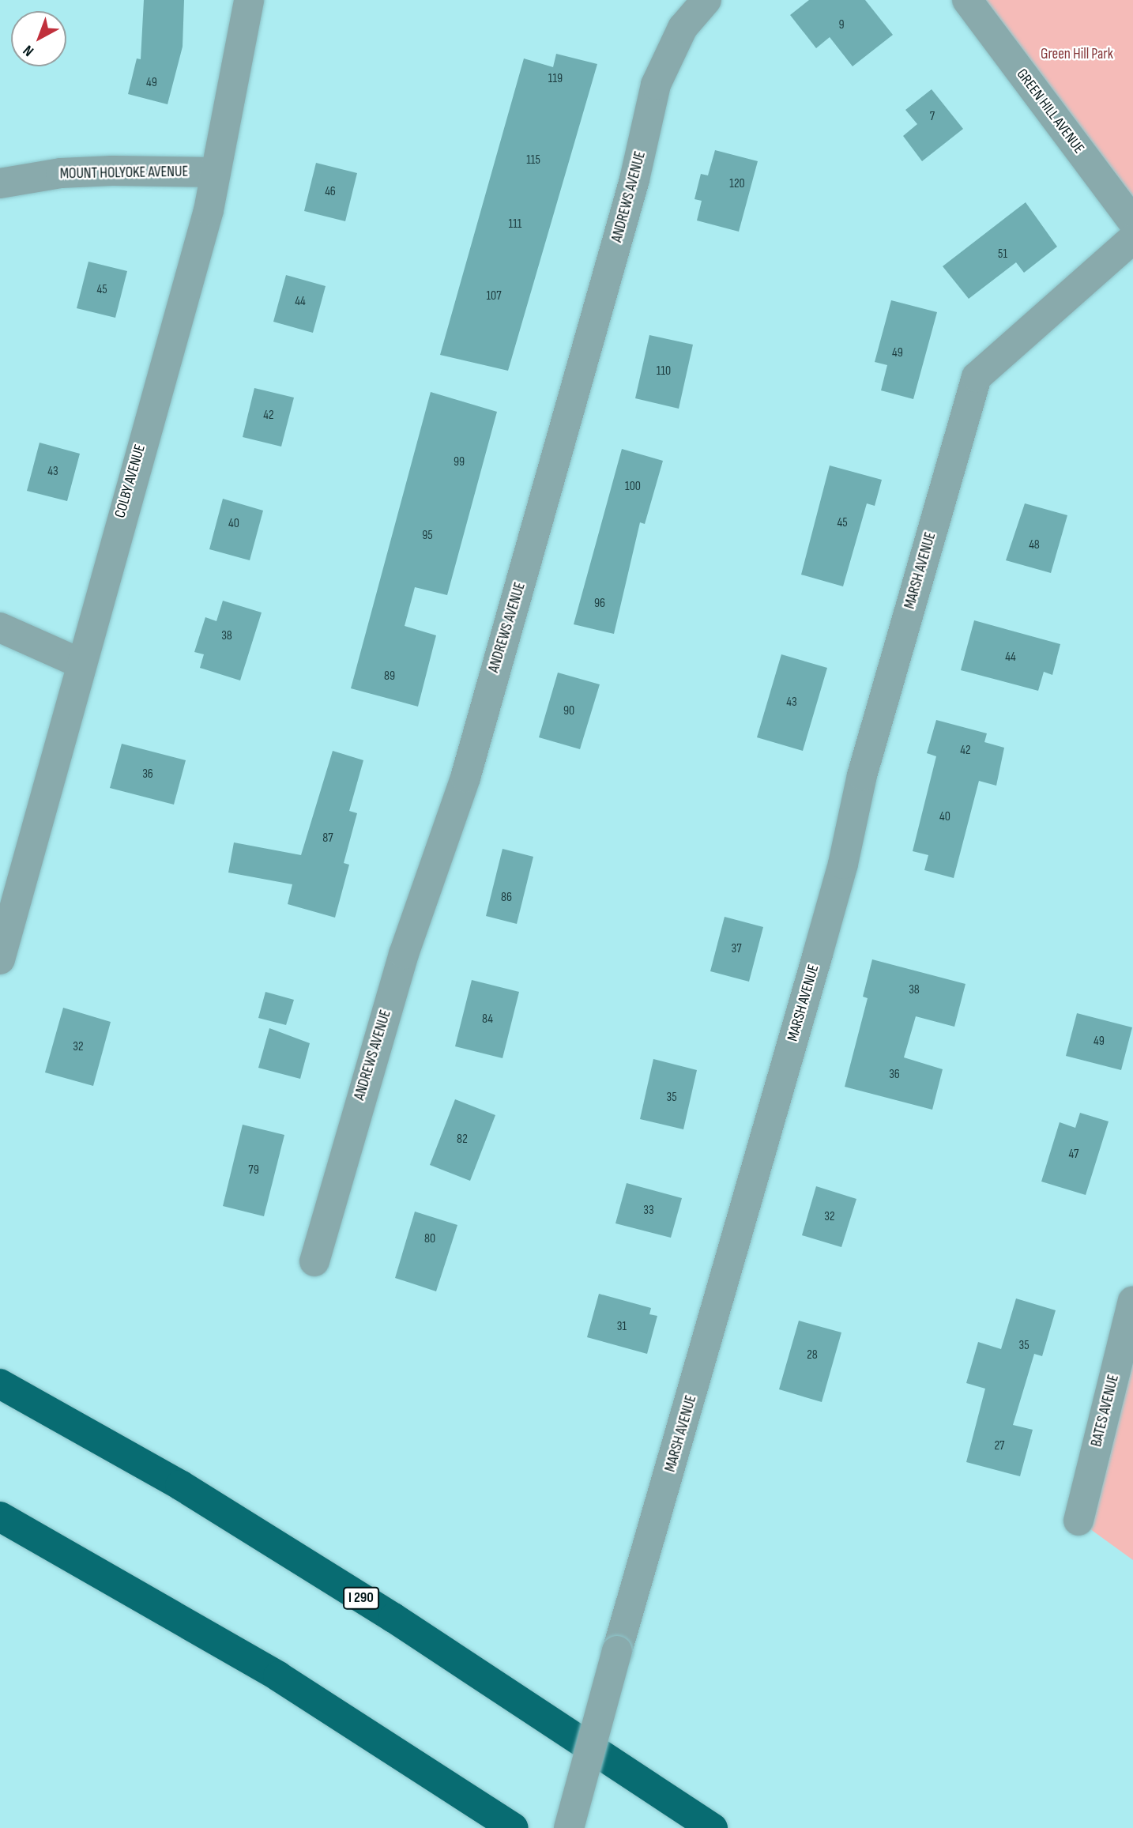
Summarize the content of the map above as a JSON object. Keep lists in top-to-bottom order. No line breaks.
{"streets":{"highway":["I 290"],"street":["GREEN HILL AVENUE","MOUNT HOLYOKE AVENUE","ANDREWS AVENUE","COLBY AVENUE","MARSH AVENUE","BATES AVENUE"]},"crossings":[["MOUNT HOLYOKE AVENUE","COLBY AVENUE"]],"parks":["Green Hill Park"],"house_numbers":["9","119","49","7","115","120","46","111","51","45","107","44","49","110","42","99","43","100","45","40","95","48","96","38","44","89","43","90","42","36","40","87","86","37","38","84","49","32","36","35","82","47","79","33","32","80","31","35","28","27"],"north":"bottom left"}
